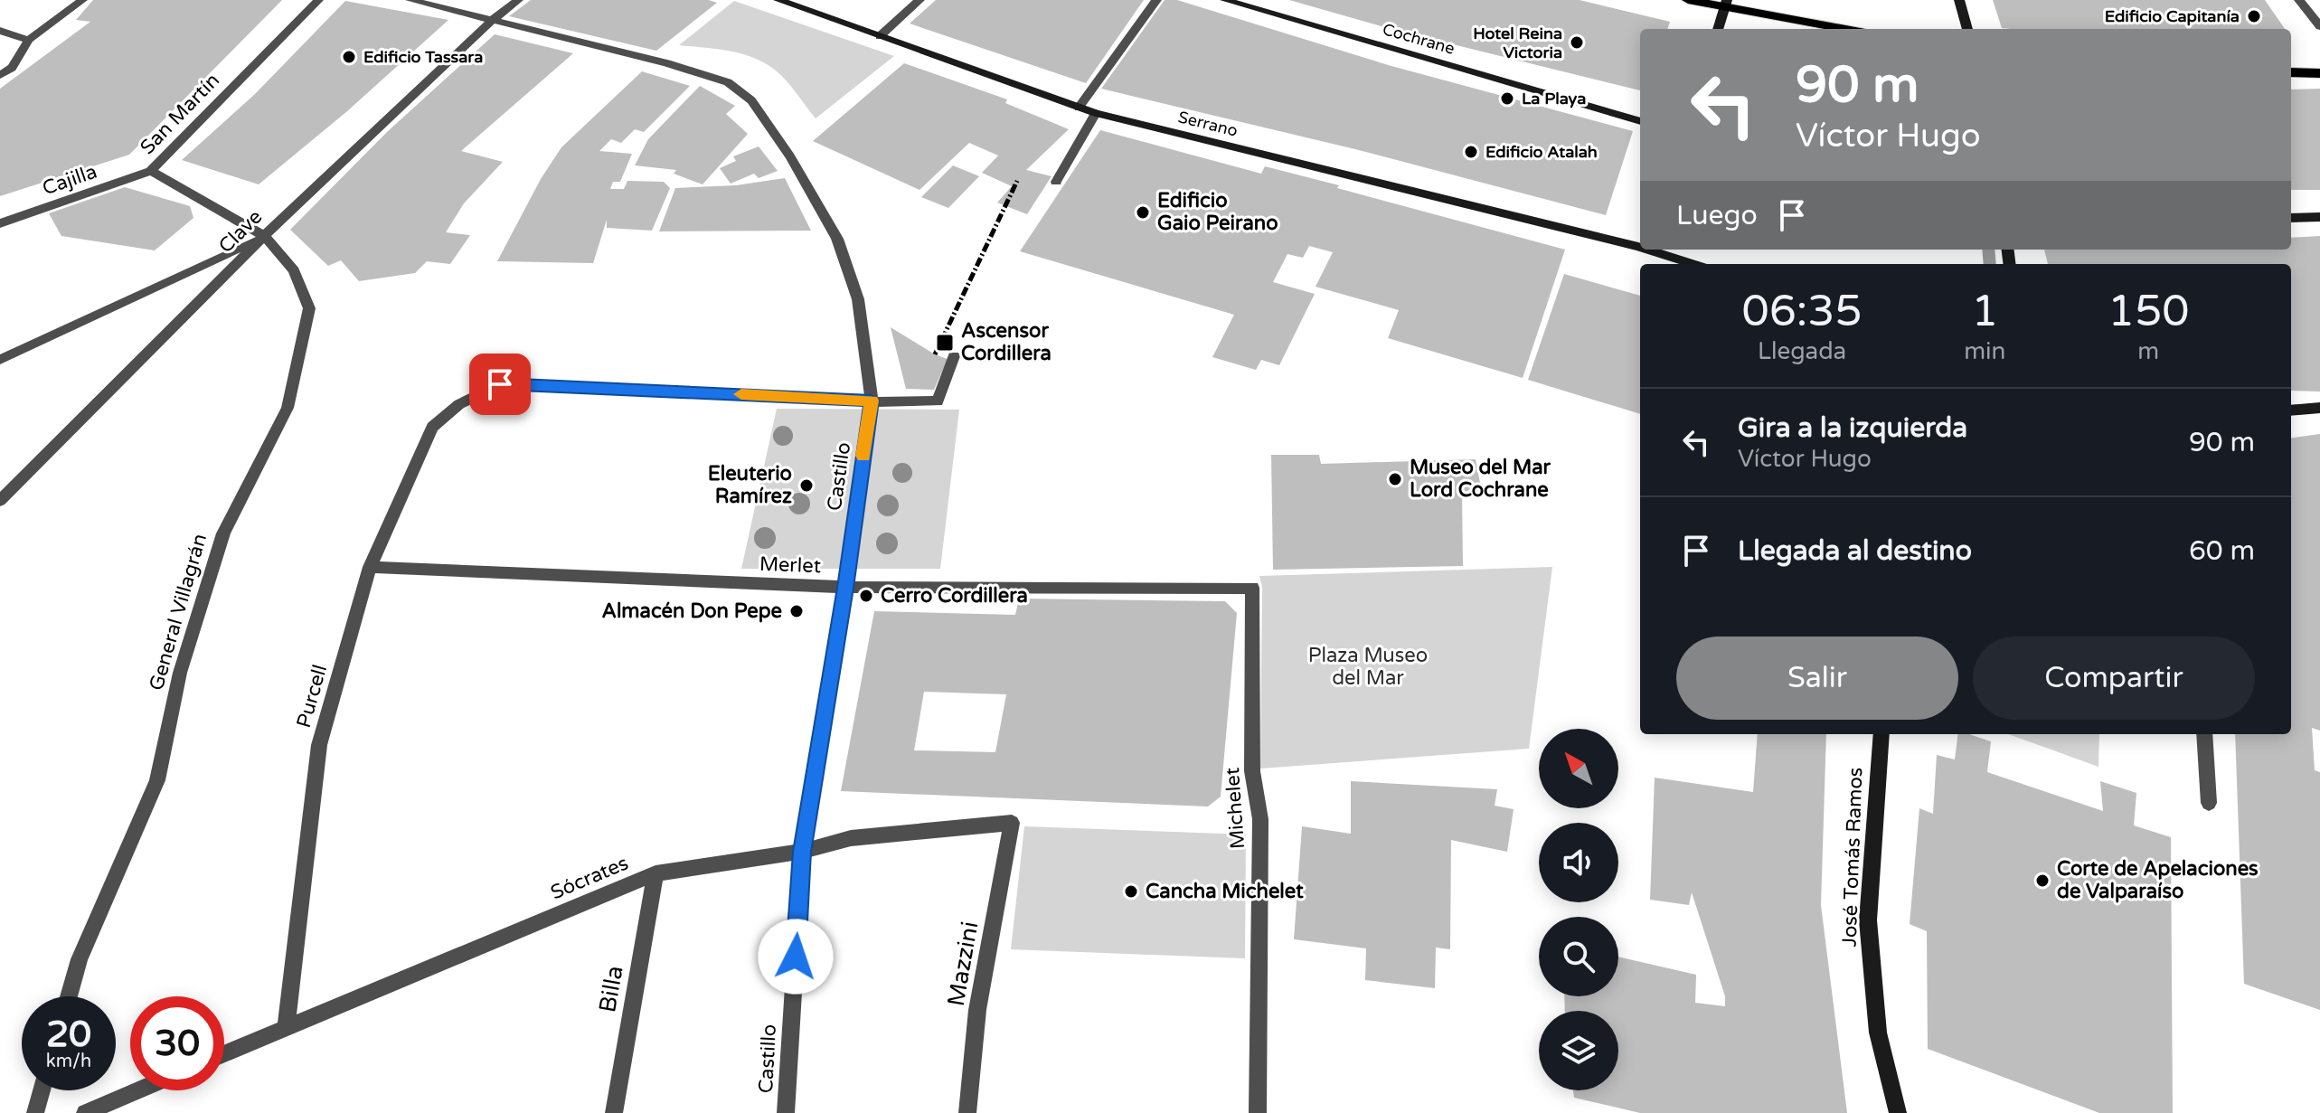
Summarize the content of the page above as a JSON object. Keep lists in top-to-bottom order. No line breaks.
{"streets":{"street":["Cochrane","San Martín","Serrano","Cajilla","Clave","Castillo","Merlet","General Villagrán","Purcell","Michelet","José Tomás Ramos","Sócrates","Mazzini","Billa"]},"crossings":[["San Martín","Cajilla"],["San Martín","Clave"],["San Martín","General Villagrán"],["Clave","Castillo"],["Clave","General Villagrán"],["Castillo","Merlet"],["Castillo","Purcell"],["Castillo","Sócrates"],["Merlet","Purcell"],["Merlet","Michelet"],["Purcell","Sócrates"],["Sócrates","Mazzini"],["Sócrates","Billa"]],"parks":["Plaza Museo del Mar"],"places":{"other":["Edificio Capitanía","Hotel Reina Victoria","Edificio Tassara","La Playa","Edificio Atalah","Edificio Gaio Peirano","Museo del Mar Lord Cochrane","Eleuterio Ramírez","Cerro Cordillera","Almacén Don Pepe","Corte de Apelaciones de Valparaíso","Cancha Michelet"],"transit":["Ascensor Cordillera"]},"north":"top left","page":{"turn":["90 m","Víctor Hugo"],"then":"Luego","eta":["06:35","Llegada","1","min","150","m"],"list":[{"name":"Gira a la izquierda","note":"Víctor Hugo","value":"90 m"},{"name":"Llegada al destino","value":"60 m"}],"buttons":["Salir","Compartir"],"speed":"20 km/h","limit":"30"}}
